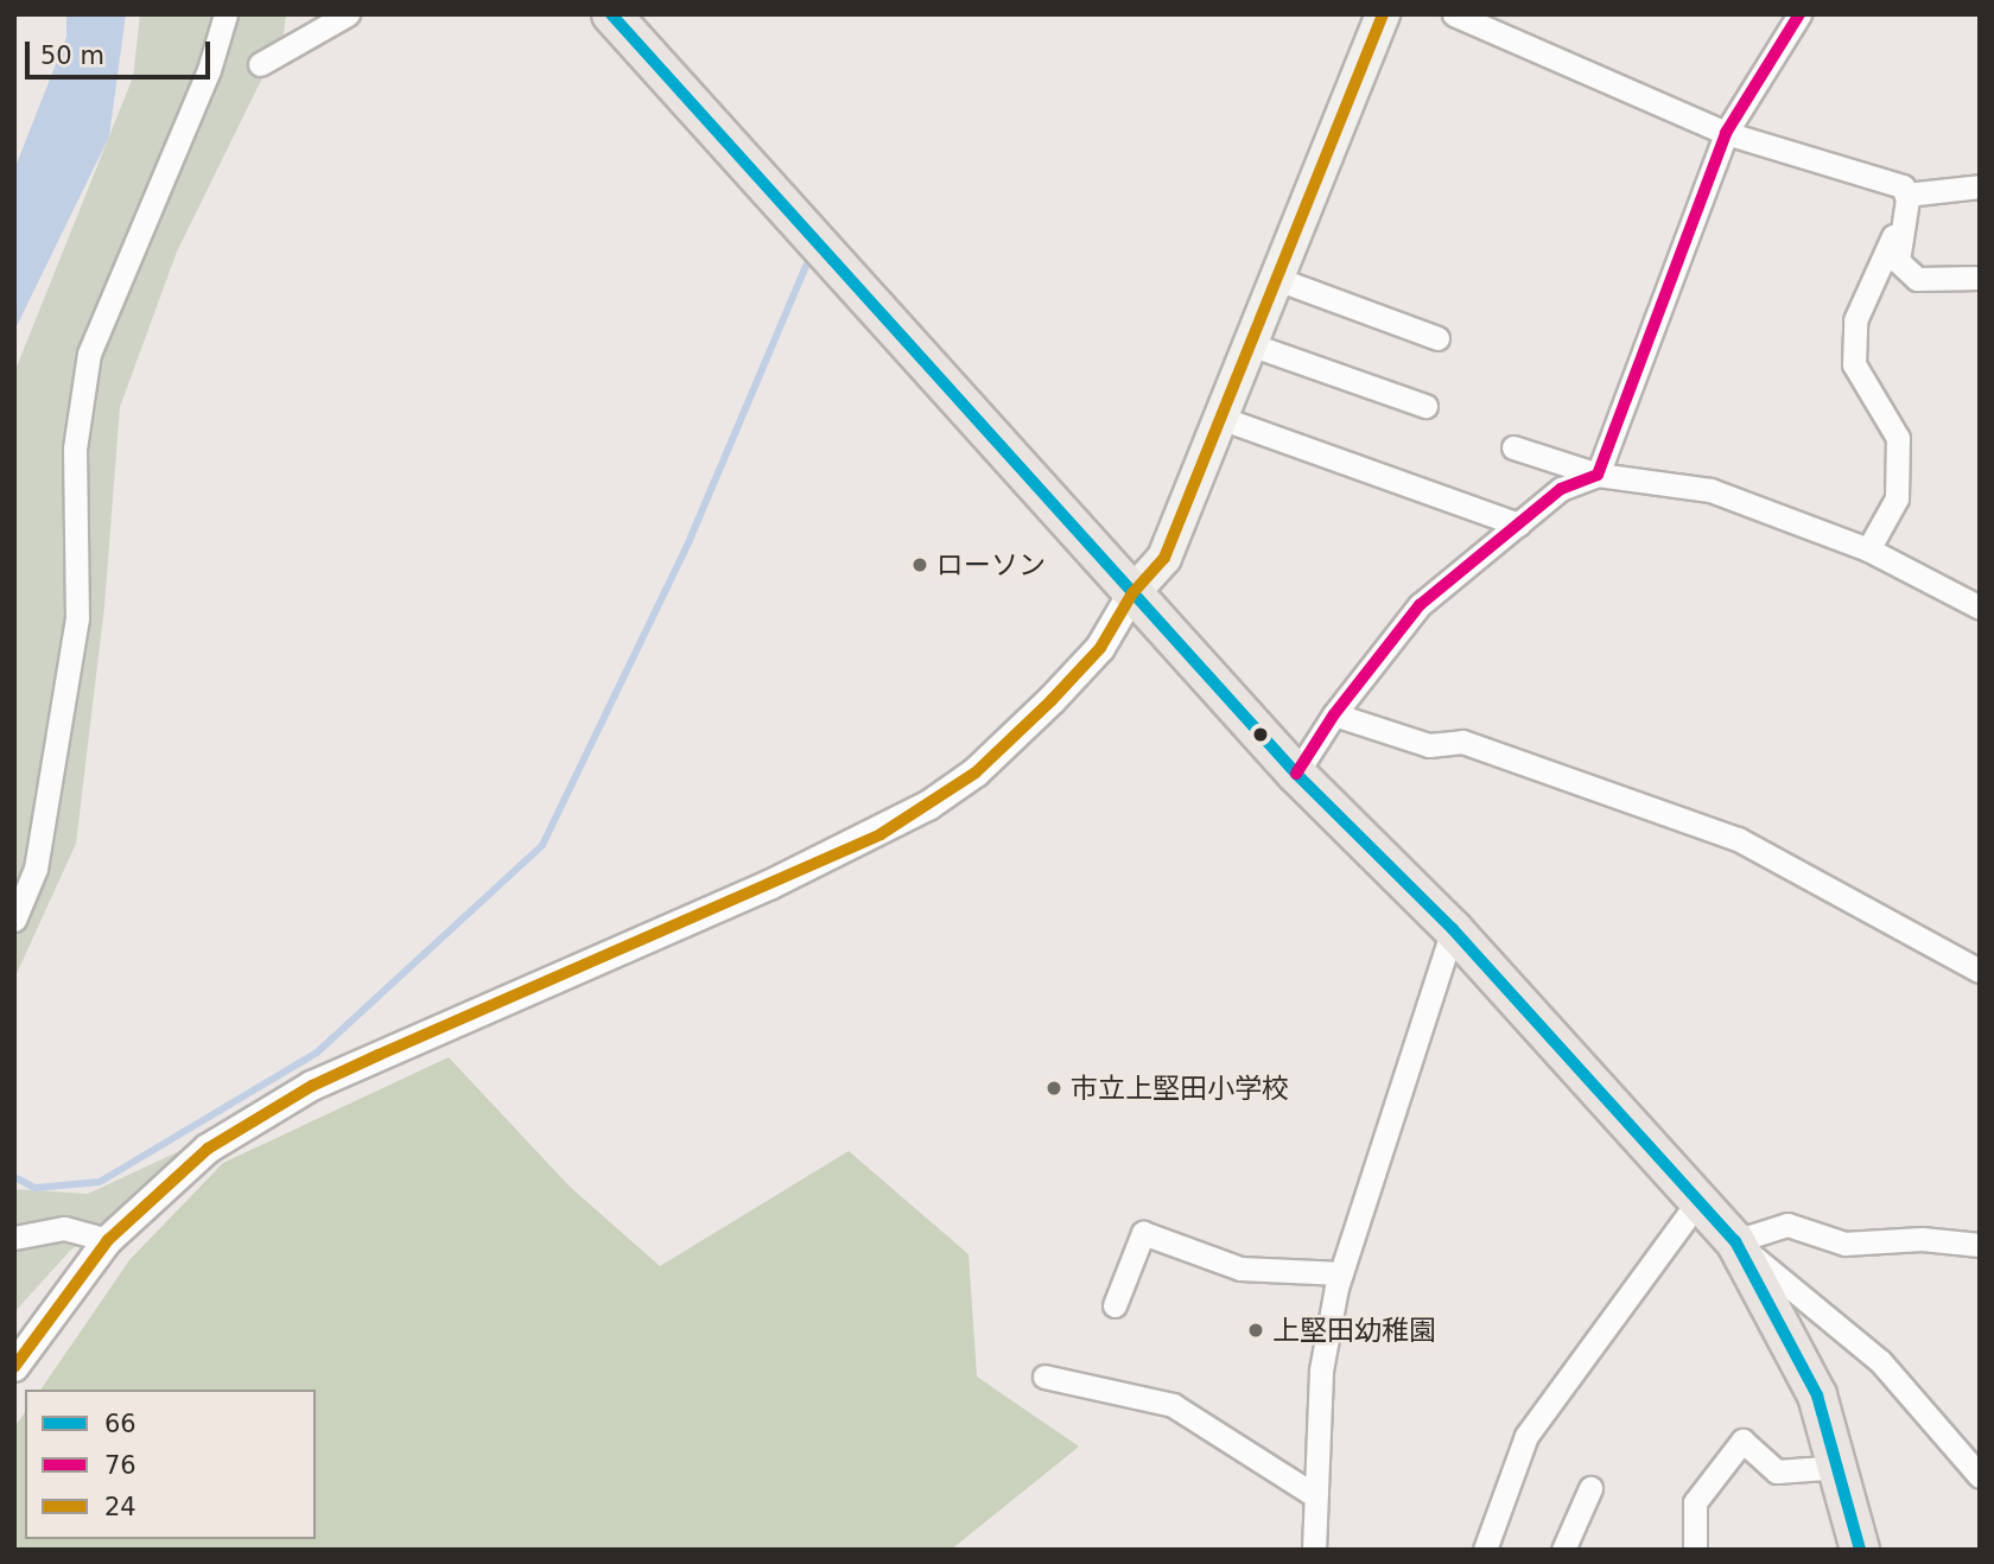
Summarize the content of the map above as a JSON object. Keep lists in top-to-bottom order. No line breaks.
{"places":["ローソン","市立上堅田小学校","上堅田幼稚園"],"lines":["transit line 66","transit line 76","transit line 24"],"legend":["66","76","24"],"scale_bar":"50 m"}
